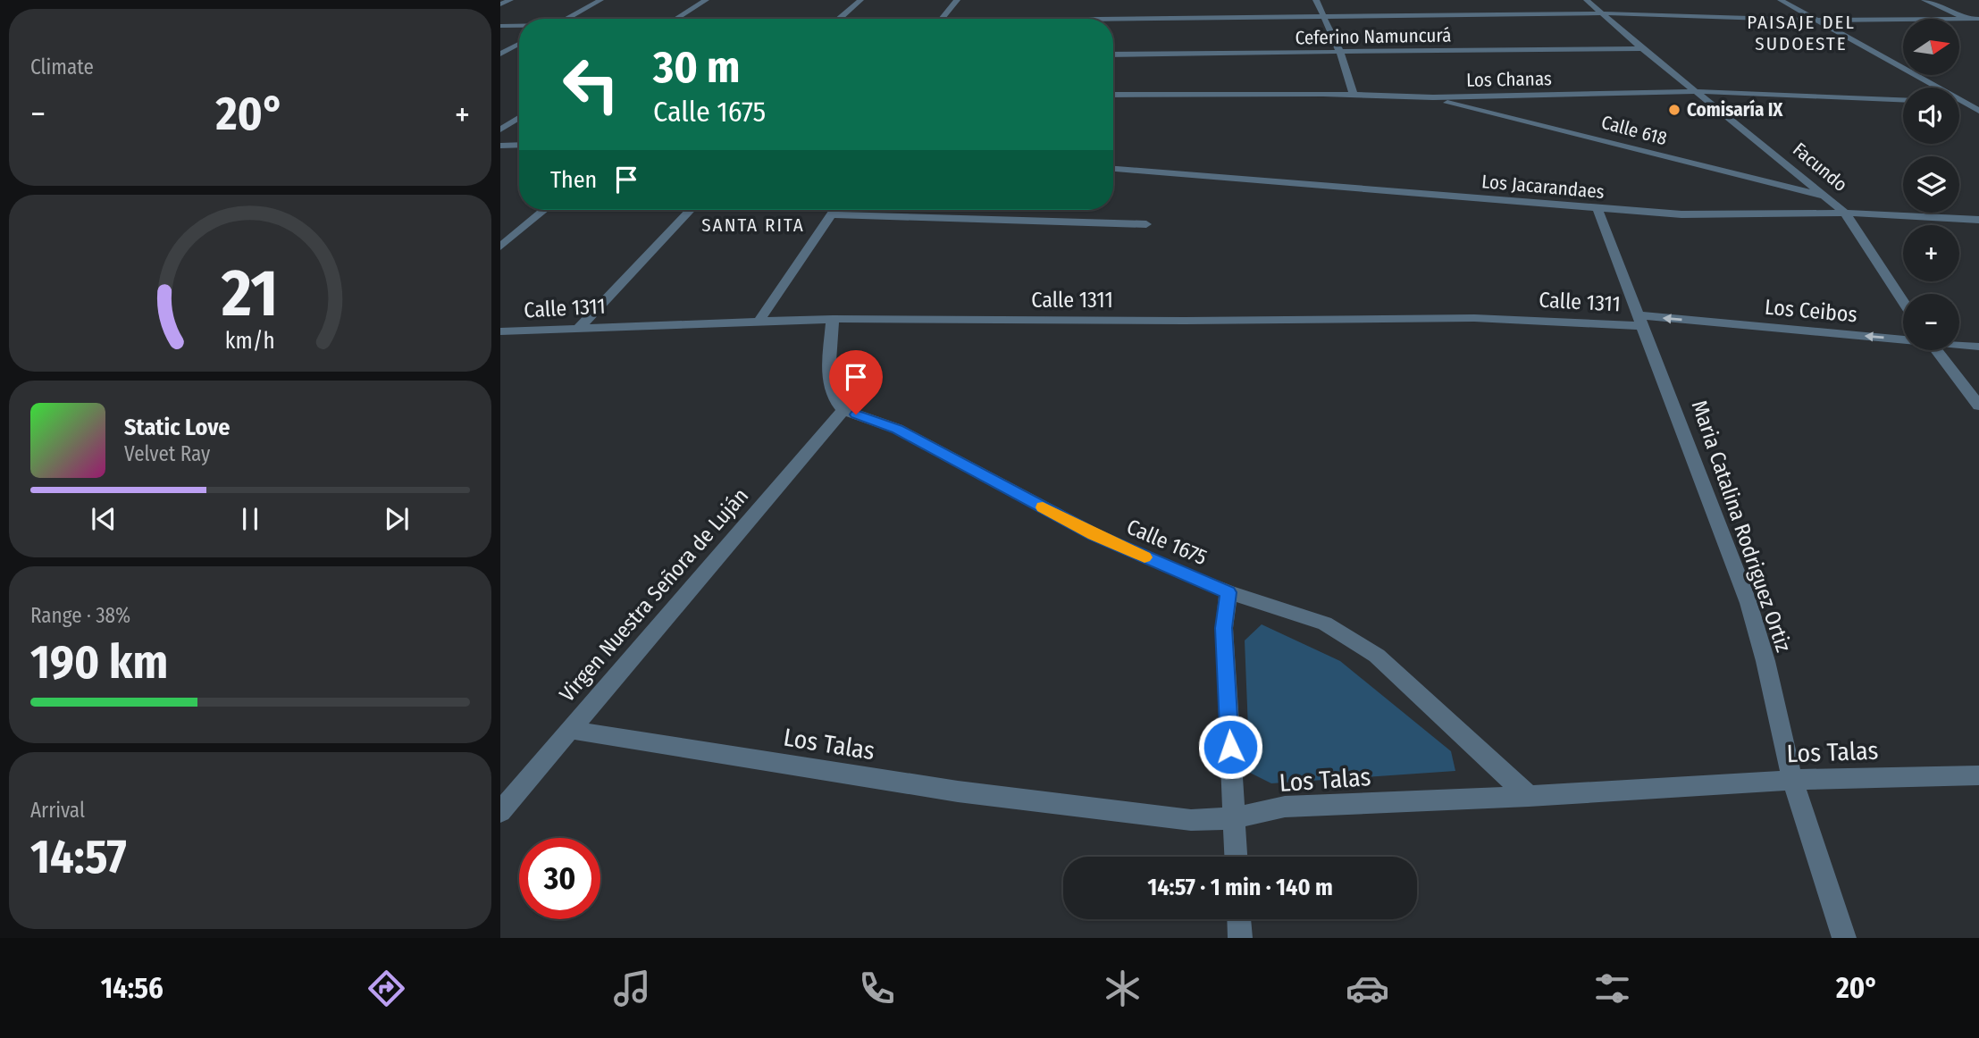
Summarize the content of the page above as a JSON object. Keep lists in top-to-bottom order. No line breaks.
{"streets":{"street":["Ceferino Namuncurá","Los Chanas","Calle 618","Facundo","Los Jacarandaes","Calle 1311","Los Ceibos","Maria Catalina Rodriguez Ortiz","Calle 1675","Virgen Nuestra Señora de Luján","Los Talas"]},"crossings":[["Ceferino Namuncurá","Facundo"],["Los Chanas","Calle 618"],["Los Chanas","Facundo"],["Calle 618","Facundo"],["Facundo","Los Jacarandaes"],["Los Jacarandaes","Maria Catalina Rodriguez Ortiz"],["Calle 1311","Los Ceibos"],["Calle 1311","Maria Catalina Rodriguez Ortiz"],["Los Ceibos","Maria Catalina Rodriguez Ortiz"],["Maria Catalina Rodriguez Ortiz","Los Talas"],["Calle 1675","Virgen Nuestra Señora de Luján"],["Calle 1675","Los Talas"],["Virgen Nuestra Señora de Luján","Los Talas"]],"one_way":["Los Ceibos"],"districts":["PAISAJE DEL SUDOESTE","SANTA RITA"],"places":["Comisaría IX"],"north":"right","page":{"tile":["Climate",["Range · 38%","190 km"],["Arrival","14:57"]],"map_buttons":["+","−"],"turn":["30 m","Calle 1675"],"heat":["−","20°","+"],"then":"Then","song":["Static Love","Velvet Ray"],"limit":"30","trip":"14:57 · 1 min · 140 m","tabs":["14:56","20°"],"gauge":["21","km/h"]}}
